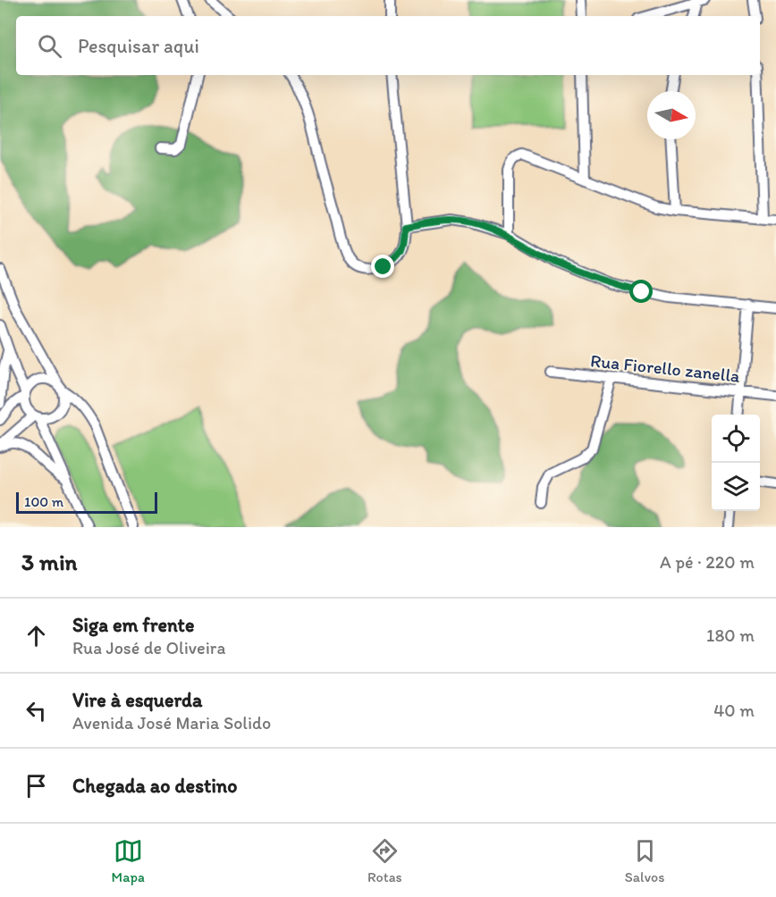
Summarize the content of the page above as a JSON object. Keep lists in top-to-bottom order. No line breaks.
{"streets":{"street":["Rua Fiorello zanella"]},"scale_bar":"100 m","north":"right","page":{"search":"Pesquisar aqui","scale":"100 m","heading":["3 min","A pé · 220 m"],"list":[["Siga em frente","Rua José de Oliveira","180 m"],["Vire à esquerda","Avenida José Maria Solido","40 m"],"Chegada ao destino"],"nav":["Mapa","Rotas","Salvos"]}}
